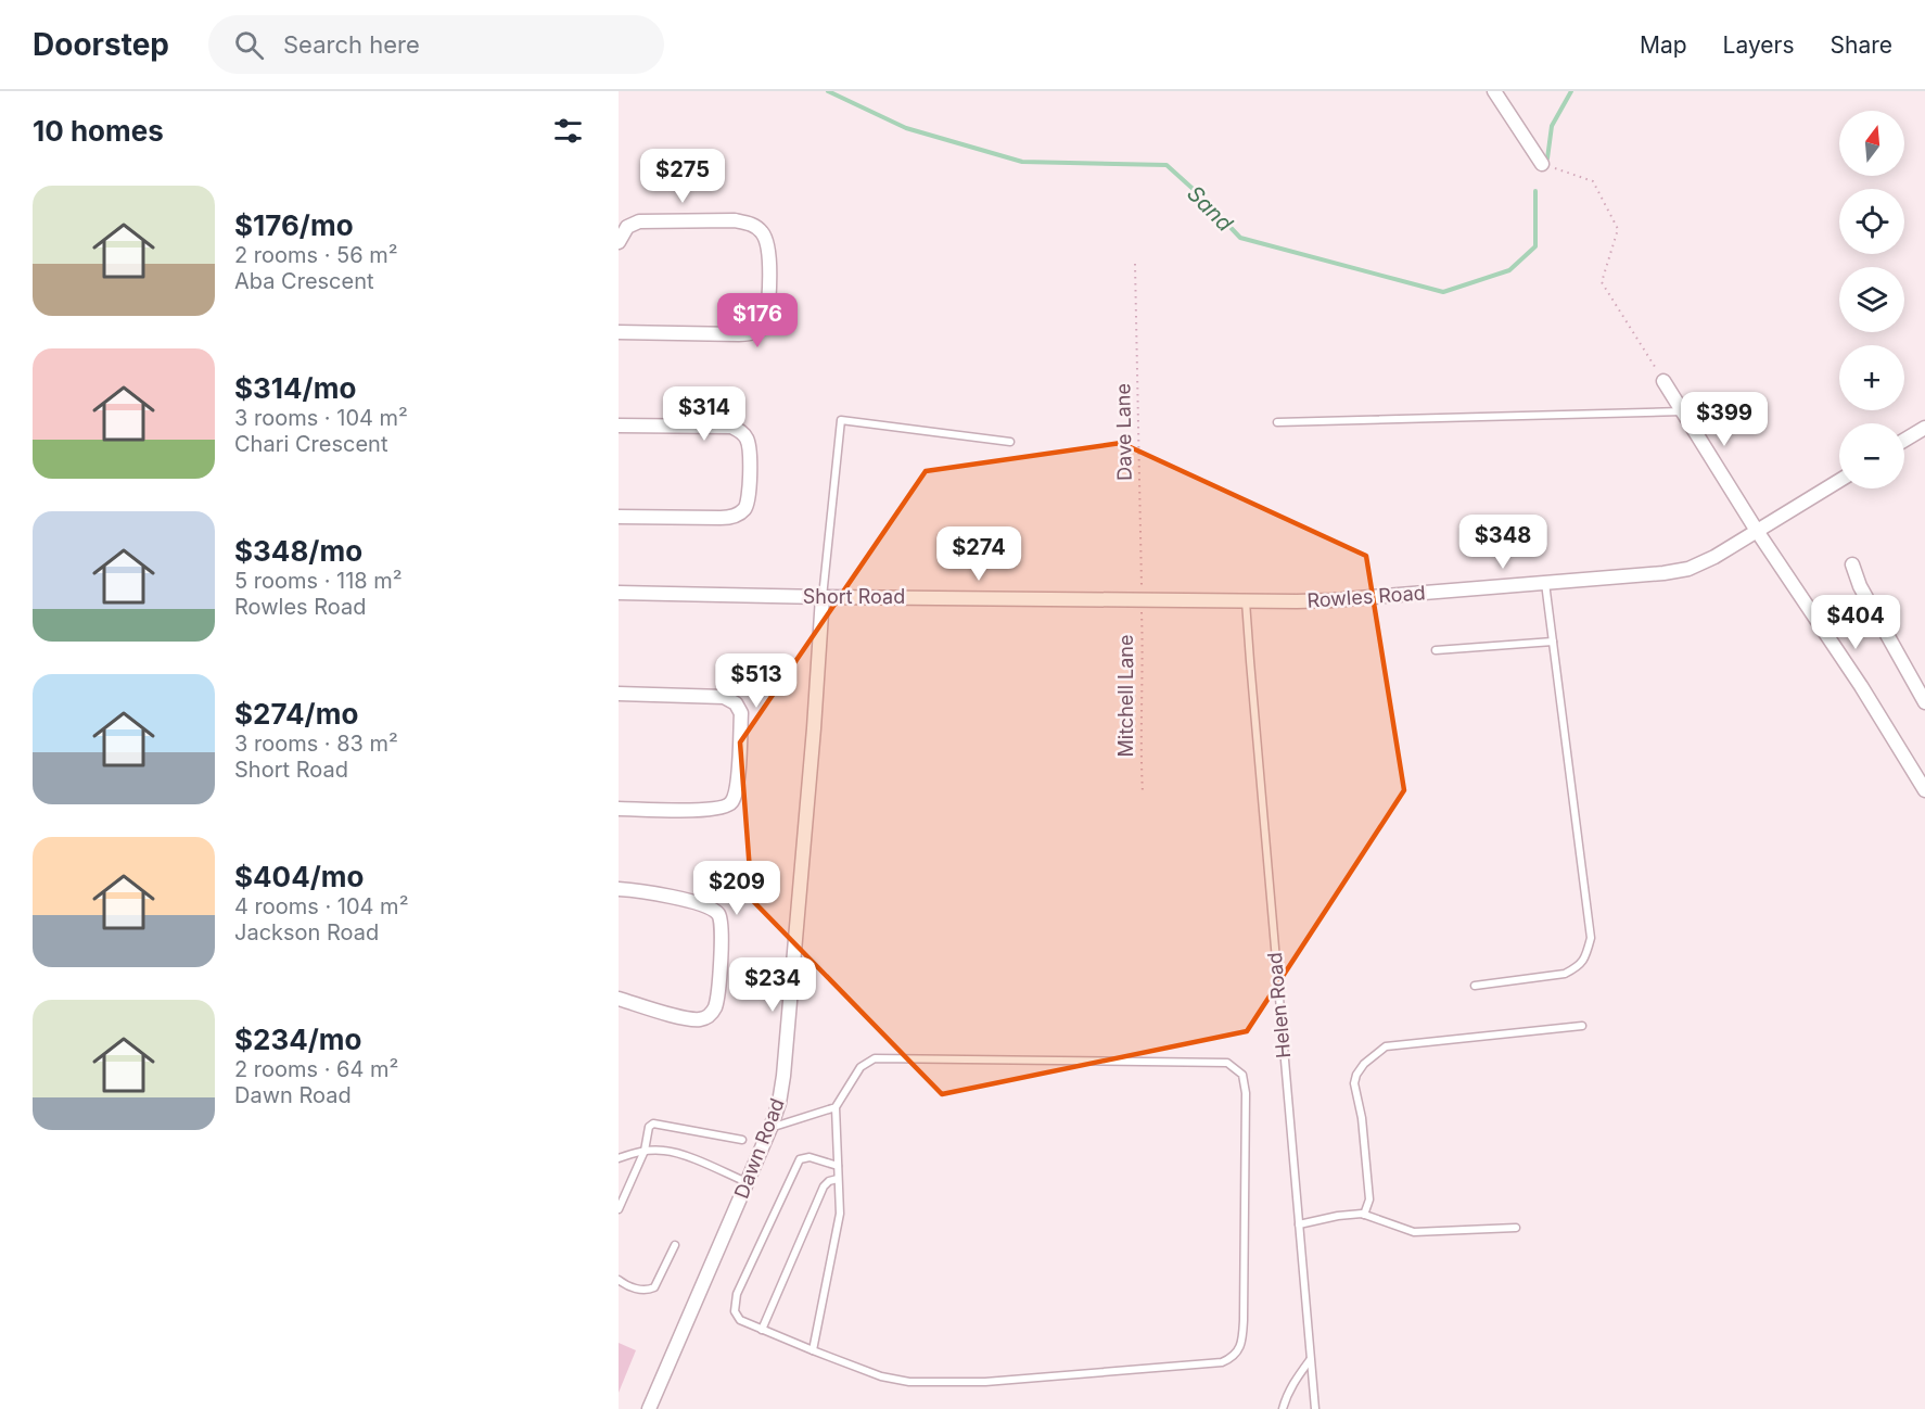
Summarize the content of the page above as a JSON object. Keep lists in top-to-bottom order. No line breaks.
{"streets":{"street":["Short Road","Rowles Road","Dawn Road"],"lane":["Helen Road"],"path":["Dave Lane","Mitchell Lane"]},"crossings":[["Dave Lane","Short Road"],["Dave Lane","Mitchell Lane"],["Short Road","Rowles Road"],["Short Road","Mitchell Lane"],["Short Road","Helen Road"],["Short Road","Dawn Road"],["Rowles Road","Helen Road"]],"water":["Sand"],"north":"top","page":{"header":"Doorstep","search":"Search here","nav":["Map","Layers","Share"],"heading":"10 homes","map_buttons":["+","−"],"price":["$275","$176","$314","$399","$348","$274","$404","$513","$209","$234"],"list":[{"name":"$176/mo","note":"2 rooms · 56 m² · Aba Crescent"},{"name":"$314/mo","note":"3 rooms · 104 m² · Chari Crescent"},{"name":"$348/mo","note":"5 rooms · 118 m² · Rowles Road"},{"name":"$274/mo","note":"3 rooms · 83 m² · Short Road"},{"name":"$404/mo","note":"4 rooms · 104 m² · Jackson Road"},{"name":"$234/mo","note":"2 rooms · 64 m² · Dawn Road"}]}}
